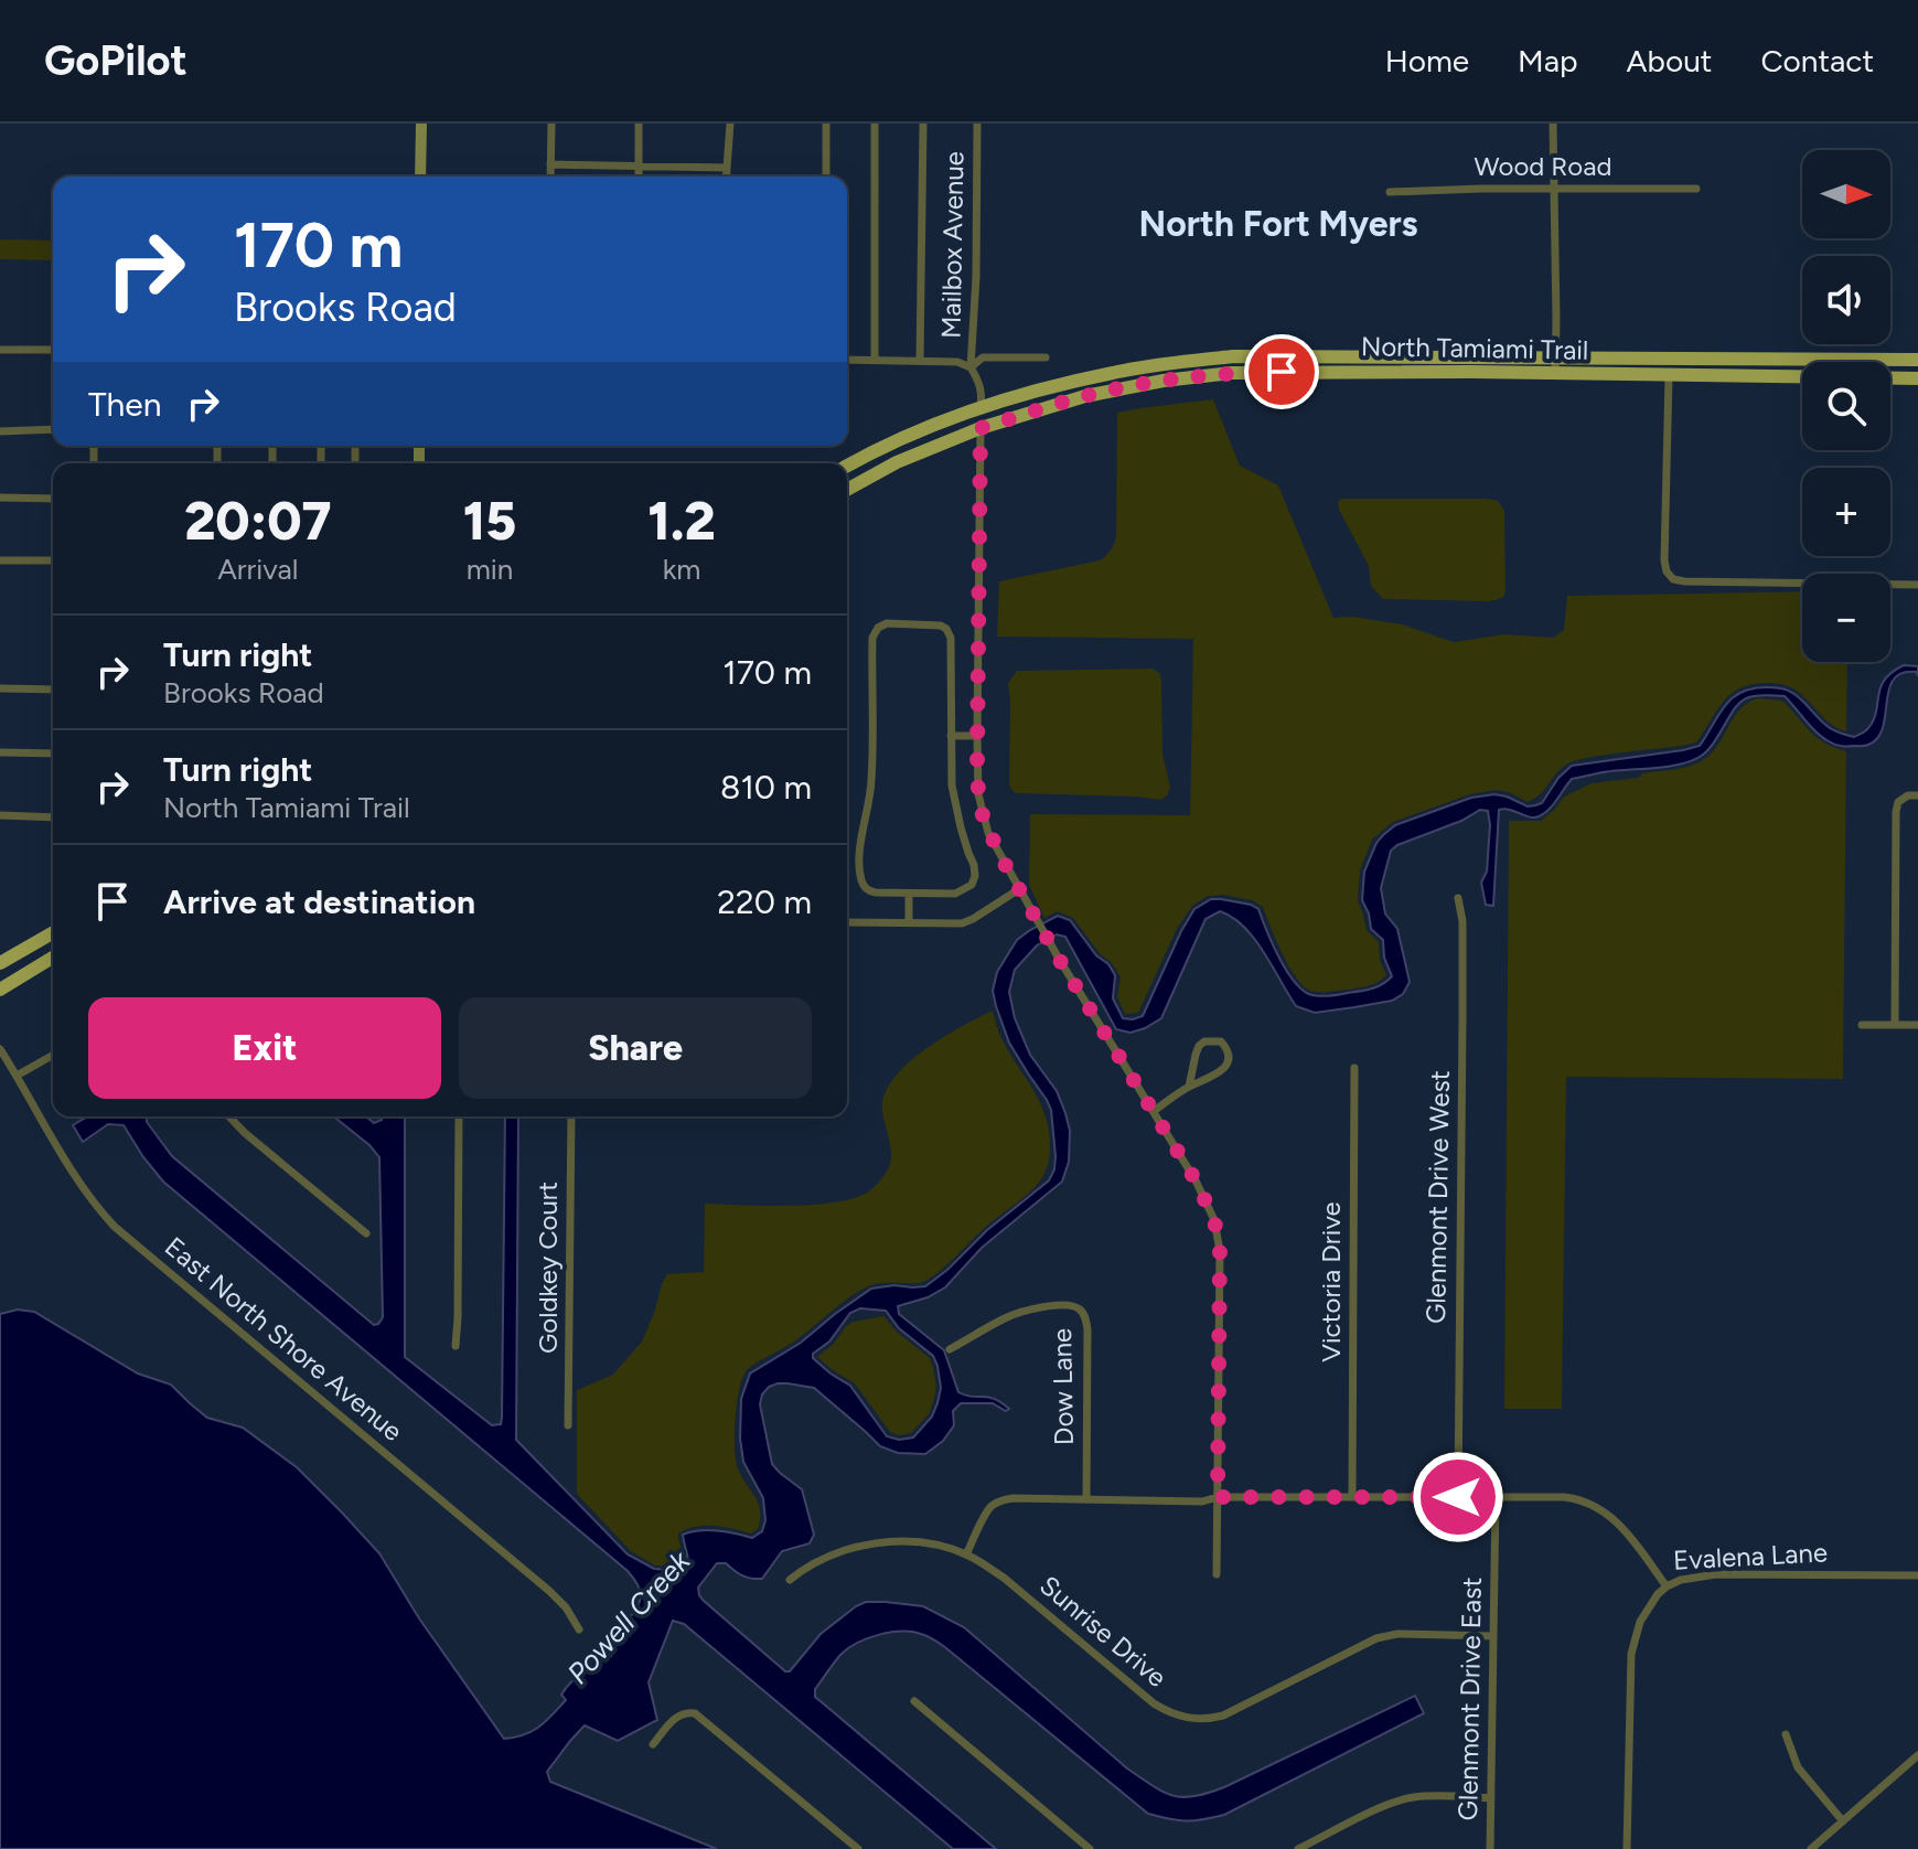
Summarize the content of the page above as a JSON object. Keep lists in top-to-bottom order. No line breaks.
{"streets":{"main road":["North Tamiami Trail"],"street":["Wood Road","Mailbox Avenue","Glenmont Drive West","Goldkey Court","Victoria Drive","East North Shore Avenue","Dow Lane","Evalena Lane","Sunrise Drive","Glenmont Drive East"]},"crossings":[["Mailbox Avenue","North Tamiami Trail"],["Glenmont Drive West","Evalena Lane"],["Victoria Drive","Evalena Lane"],["Dow Lane","Evalena Lane"],["Evalena Lane","Sunrise Drive"],["Evalena Lane","Glenmont Drive East"],["Sunrise Drive","Glenmont Drive East"]],"districts":["North Fort Myers"],"water":["Powell Creek"],"north":"right","page":{"header":"GoPilot","nav":["Home","Map","About","Contact"],"map_buttons":["+","−"],"turn":["170 m","Brooks Road"],"then":"Then","eta":["20:07","Arrival","15","min","1.2","km"],"list":[{"name":"Turn right","note":"Brooks Road","value":"170 m"},{"name":"Turn right","note":"North Tamiami Trail","value":"810 m"},{"name":"Arrive at destination","value":"220 m"}],"buttons":["Exit","Share"]}}
